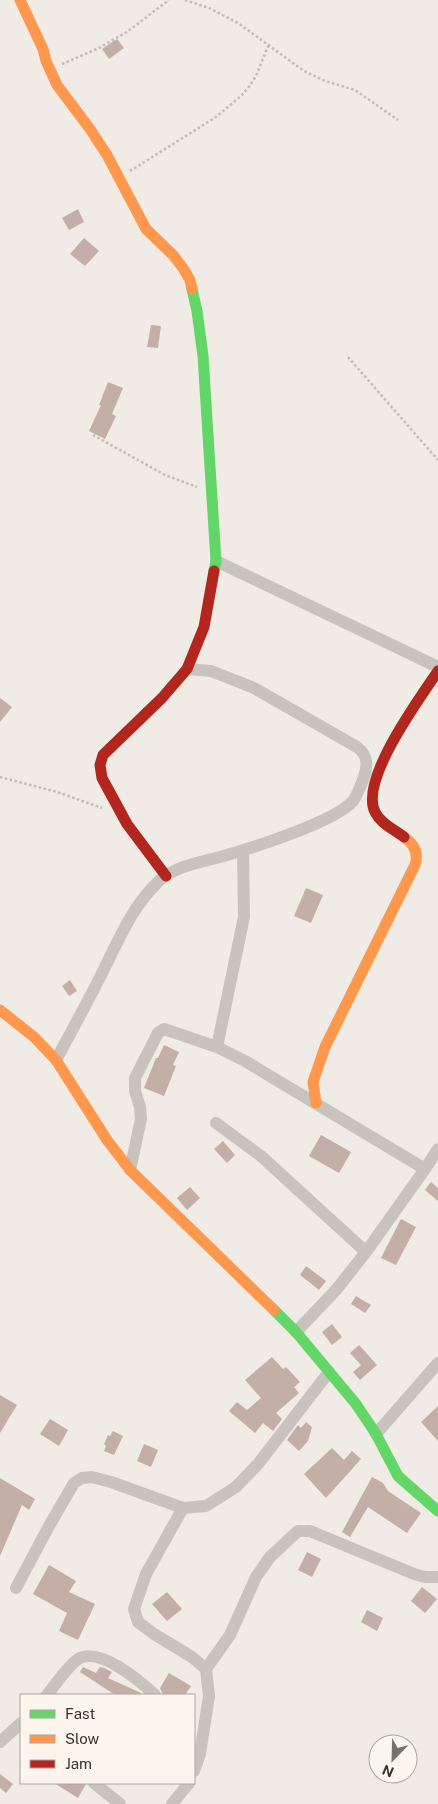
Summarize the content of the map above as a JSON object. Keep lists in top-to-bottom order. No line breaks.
{"legend":["Fast","Slow","Jam"],"north":"bottom left"}
